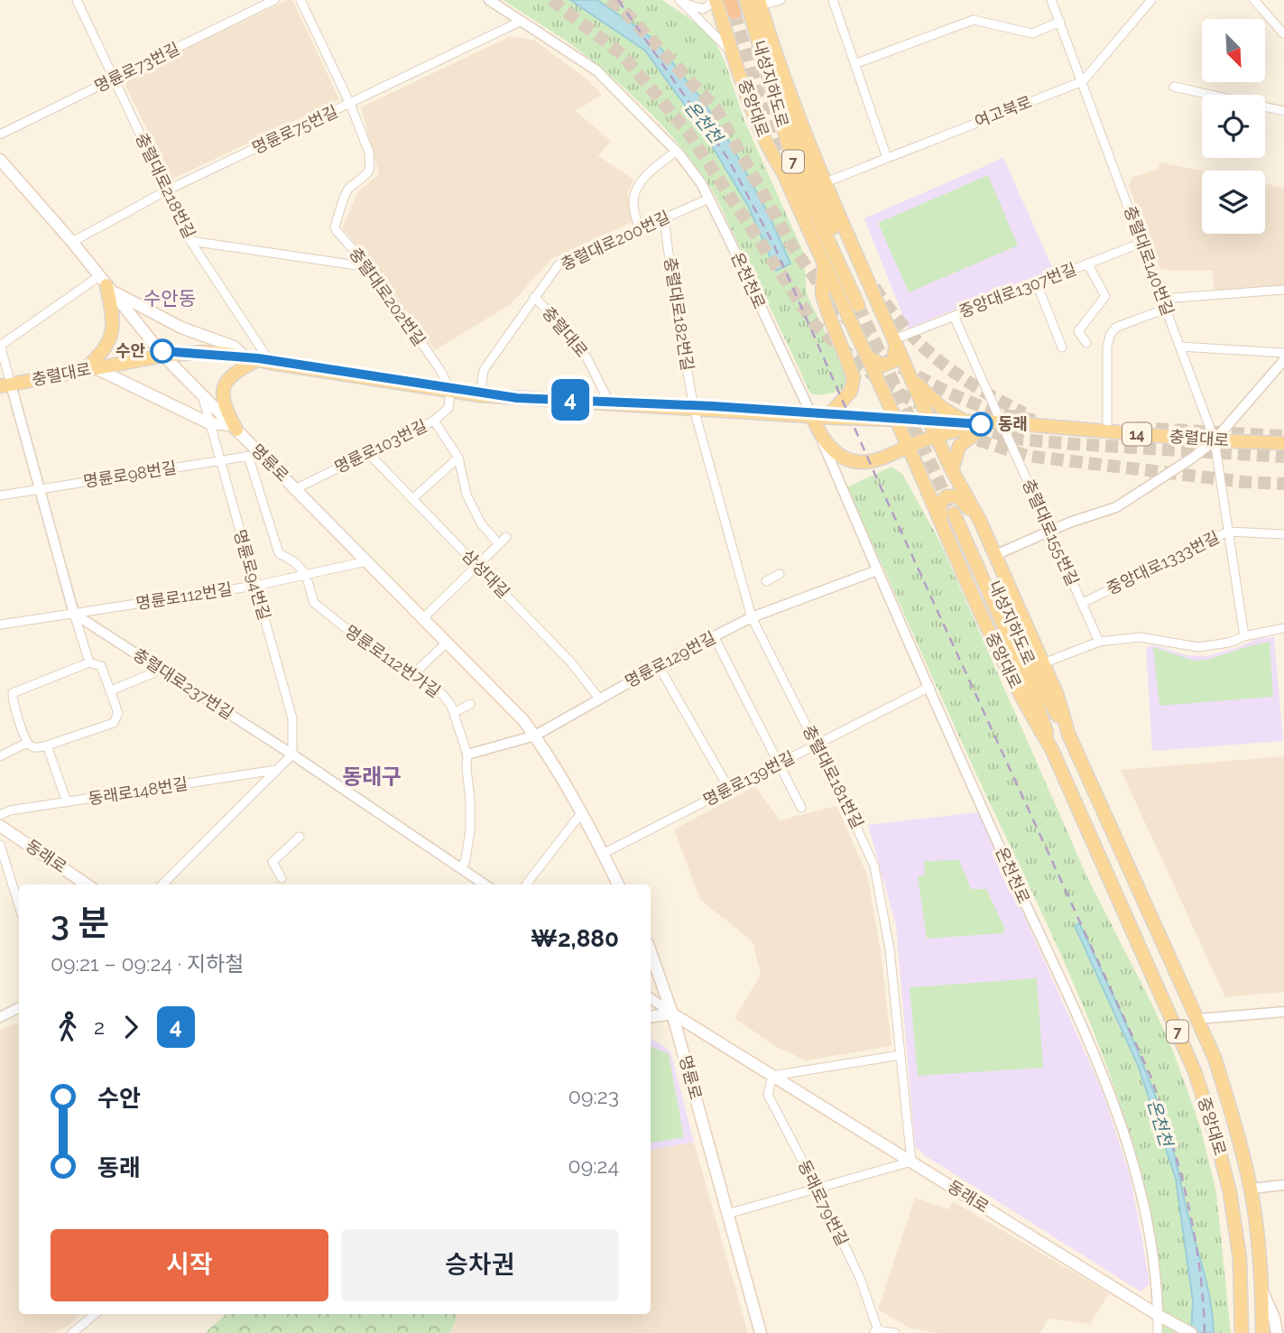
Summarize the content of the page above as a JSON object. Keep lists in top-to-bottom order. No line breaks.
{"streets":{"main road":["내성지하도로","중앙대로","7","충렬대로","14","명륜로","동래로"],"street":["명륜로73번길","여고북로","명륜로75번길","충렬대로218번길","충렬대로200번길","충렬대로140번길","온천천로","중앙대로1307번길","충렬대로202번길","충렬대로182번길","명륜로103번길","명륜로98번길","충렬대로155번길","중앙대로1333번길","삼성대길","명륜로94번길","명륜로112번길","명륜로129번길","명륜로112번가길","충렬대로237번길","충렬대로181번길","명륜로139번길","동래로148번길","동래로79번길"]},"crossings":[["명륜로73번길","충렬대로218번길"],["내성지하도로","중앙대로"],["중앙대로","여고북로"],["중앙대로","중앙대로1307번길"],["중앙대로","충렬대로"],["여고북로","충렬대로140번길"],["명륜로75번길","충렬대로218번길"],["명륜로75번길","온천천로"],["명륜로75번길","충렬대로202번길"],["명륜로75번길","명륜로"],["충렬대로218번길","충렬대로"],["충렬대로200번길","온천천로"],["충렬대로200번길","충렬대로182번길"],["충렬대로200번길","충렬대로"],["충렬대로140번길","중앙대로1307번길"],["충렬대로140번길","충렬대로"],["충렬대로140번길","중앙대로1333번길"],["온천천로","충렬대로"],["온천천로","명륜로129번길"],["온천천로","명륜로139번길"],["온천천로","동래로"],["충렬대로202번길","충렬대로"],["충렬대로202번길","명륜로103번길"],["충렬대로182번길","충렬대로"],["충렬대로182번길","충렬대로181번길"],["충렬대로","명륜로103번길"],["충렬대로","명륜로"],["충렬대로","충렬대로155번길"],["충렬대로","충렬대로181번길"],["명륜로103번길","명륜로"],["명륜로103번길","삼성대길"],["명륜로","명륜로98번길"],["명륜로","명륜로94번길"],["명륜로","명륜로112번길"],["명륜로","명륜로129번길"],["명륜로","명륜로139번길"],["명륜로","동래로"],["명륜로98번길","명륜로94번길"],["충렬대로155번길","중앙대로1333번길"],["삼성대길","명륜로129번길"],["명륜로94번길","명륜로112번길"],["명륜로94번길","충렬대로237번길"],["명륜로112번길","명륜로112번가길"],["명륜로112번길","충렬대로237번길"],["명륜로129번길","명륜로112번가길"],["명륜로129번길","충렬대로181번길"],["명륜로112번가길","충렬대로237번길"],["충렬대로181번길","명륜로139번길"],["충렬대로181번길","동래로"],["동래로","동래로79번길"]],"districts":["수안동","동래구"],"water":["온천천"],"places":["수안","동래"],"lines":["metro line 4"],"north":"bottom right","page":{"on_map":"4","heading":["3 분","09:21 – 09:24 · 지하철","₩2,880"],"legs":["2","4"],"list":[{"name":"수안","value":"09:23"},{"name":"동래","value":"09:24"}],"buttons":["시작","승차권"]}}
